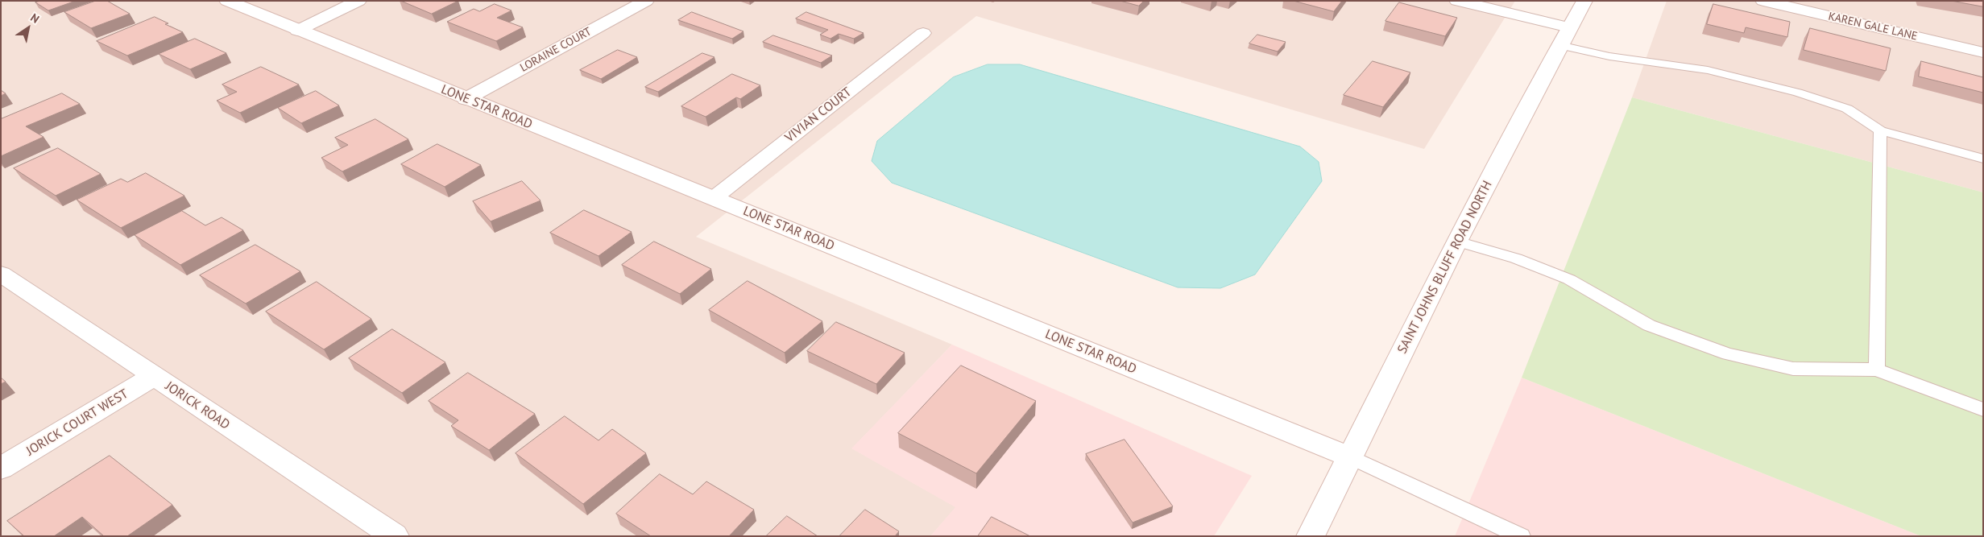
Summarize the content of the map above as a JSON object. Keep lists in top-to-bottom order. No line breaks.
{"streets":{"street":["KAREN GALE LANE","LORAINE COURT","LONE STAR ROAD","VIVIAN COURT","SAINT JOHNS BLUFF ROAD NORTH","JORICK ROAD","JORICK COURT WEST"]},"crossings":[["LORAINE COURT","LONE STAR ROAD"],["LONE STAR ROAD","VIVIAN COURT"],["LONE STAR ROAD","SAINT JOHNS BLUFF ROAD NORTH"],["JORICK ROAD","JORICK COURT WEST"]],"north":"top right"}
